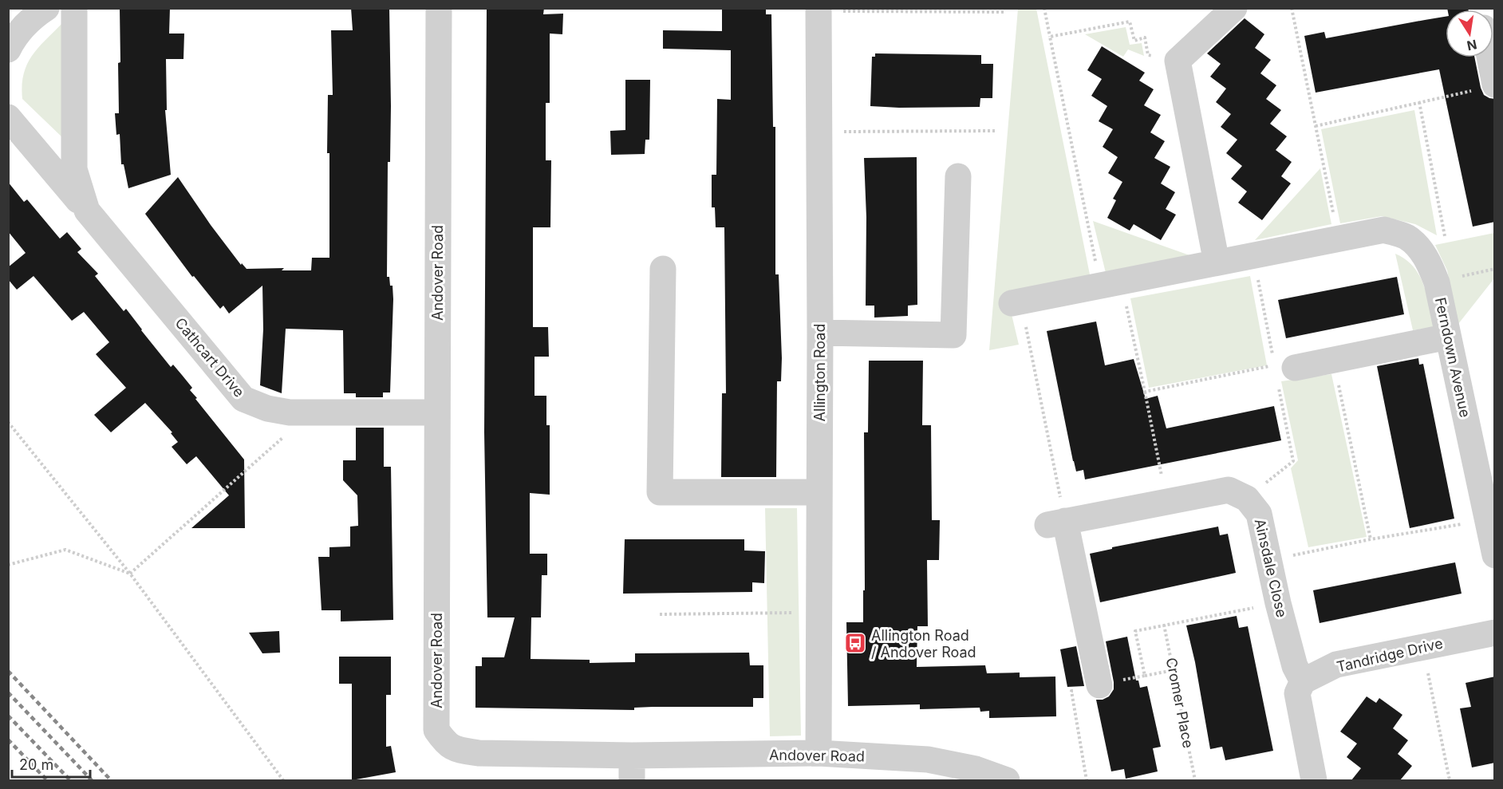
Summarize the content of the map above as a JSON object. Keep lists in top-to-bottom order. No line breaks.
{"streets":{"street":["Andover Road","Cathcart Drive","Ferndown Avenue","Allington Road","Ainsdale Close","Tandridge Drive"],"path":["Cromer Place"]},"crossings":[["Andover Road","Cathcart Drive"],["Andover Road","Allington Road"],["Ainsdale Close","Tandridge Drive"],["Ainsdale Close","Cromer Place"]],"places":{"bus stop":["Allington Road / Andover Road"]},"scale_bar":"20 m","north":"bottom"}
